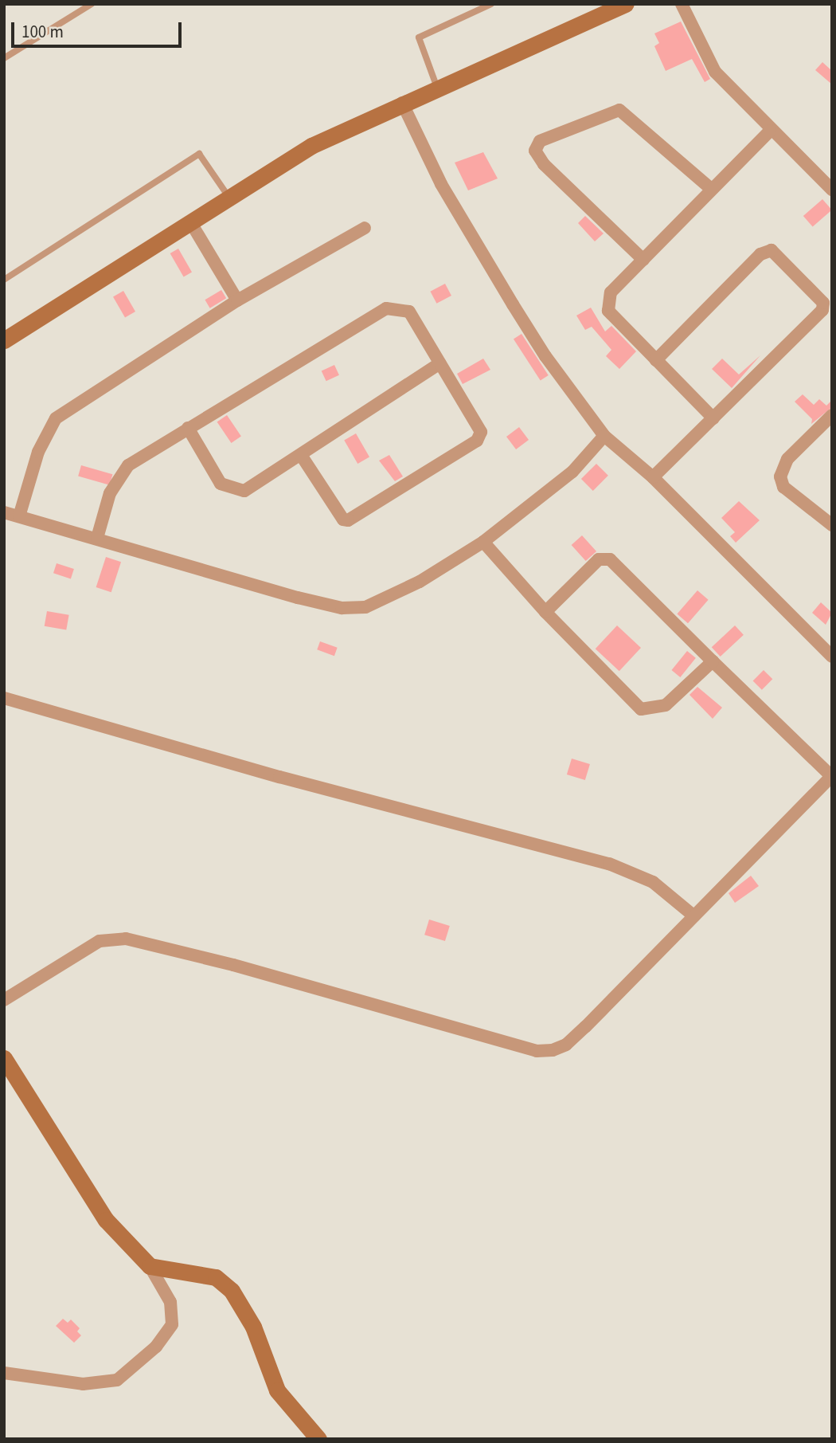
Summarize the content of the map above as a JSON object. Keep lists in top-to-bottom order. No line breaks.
{"scale_bar":"100 m"}
